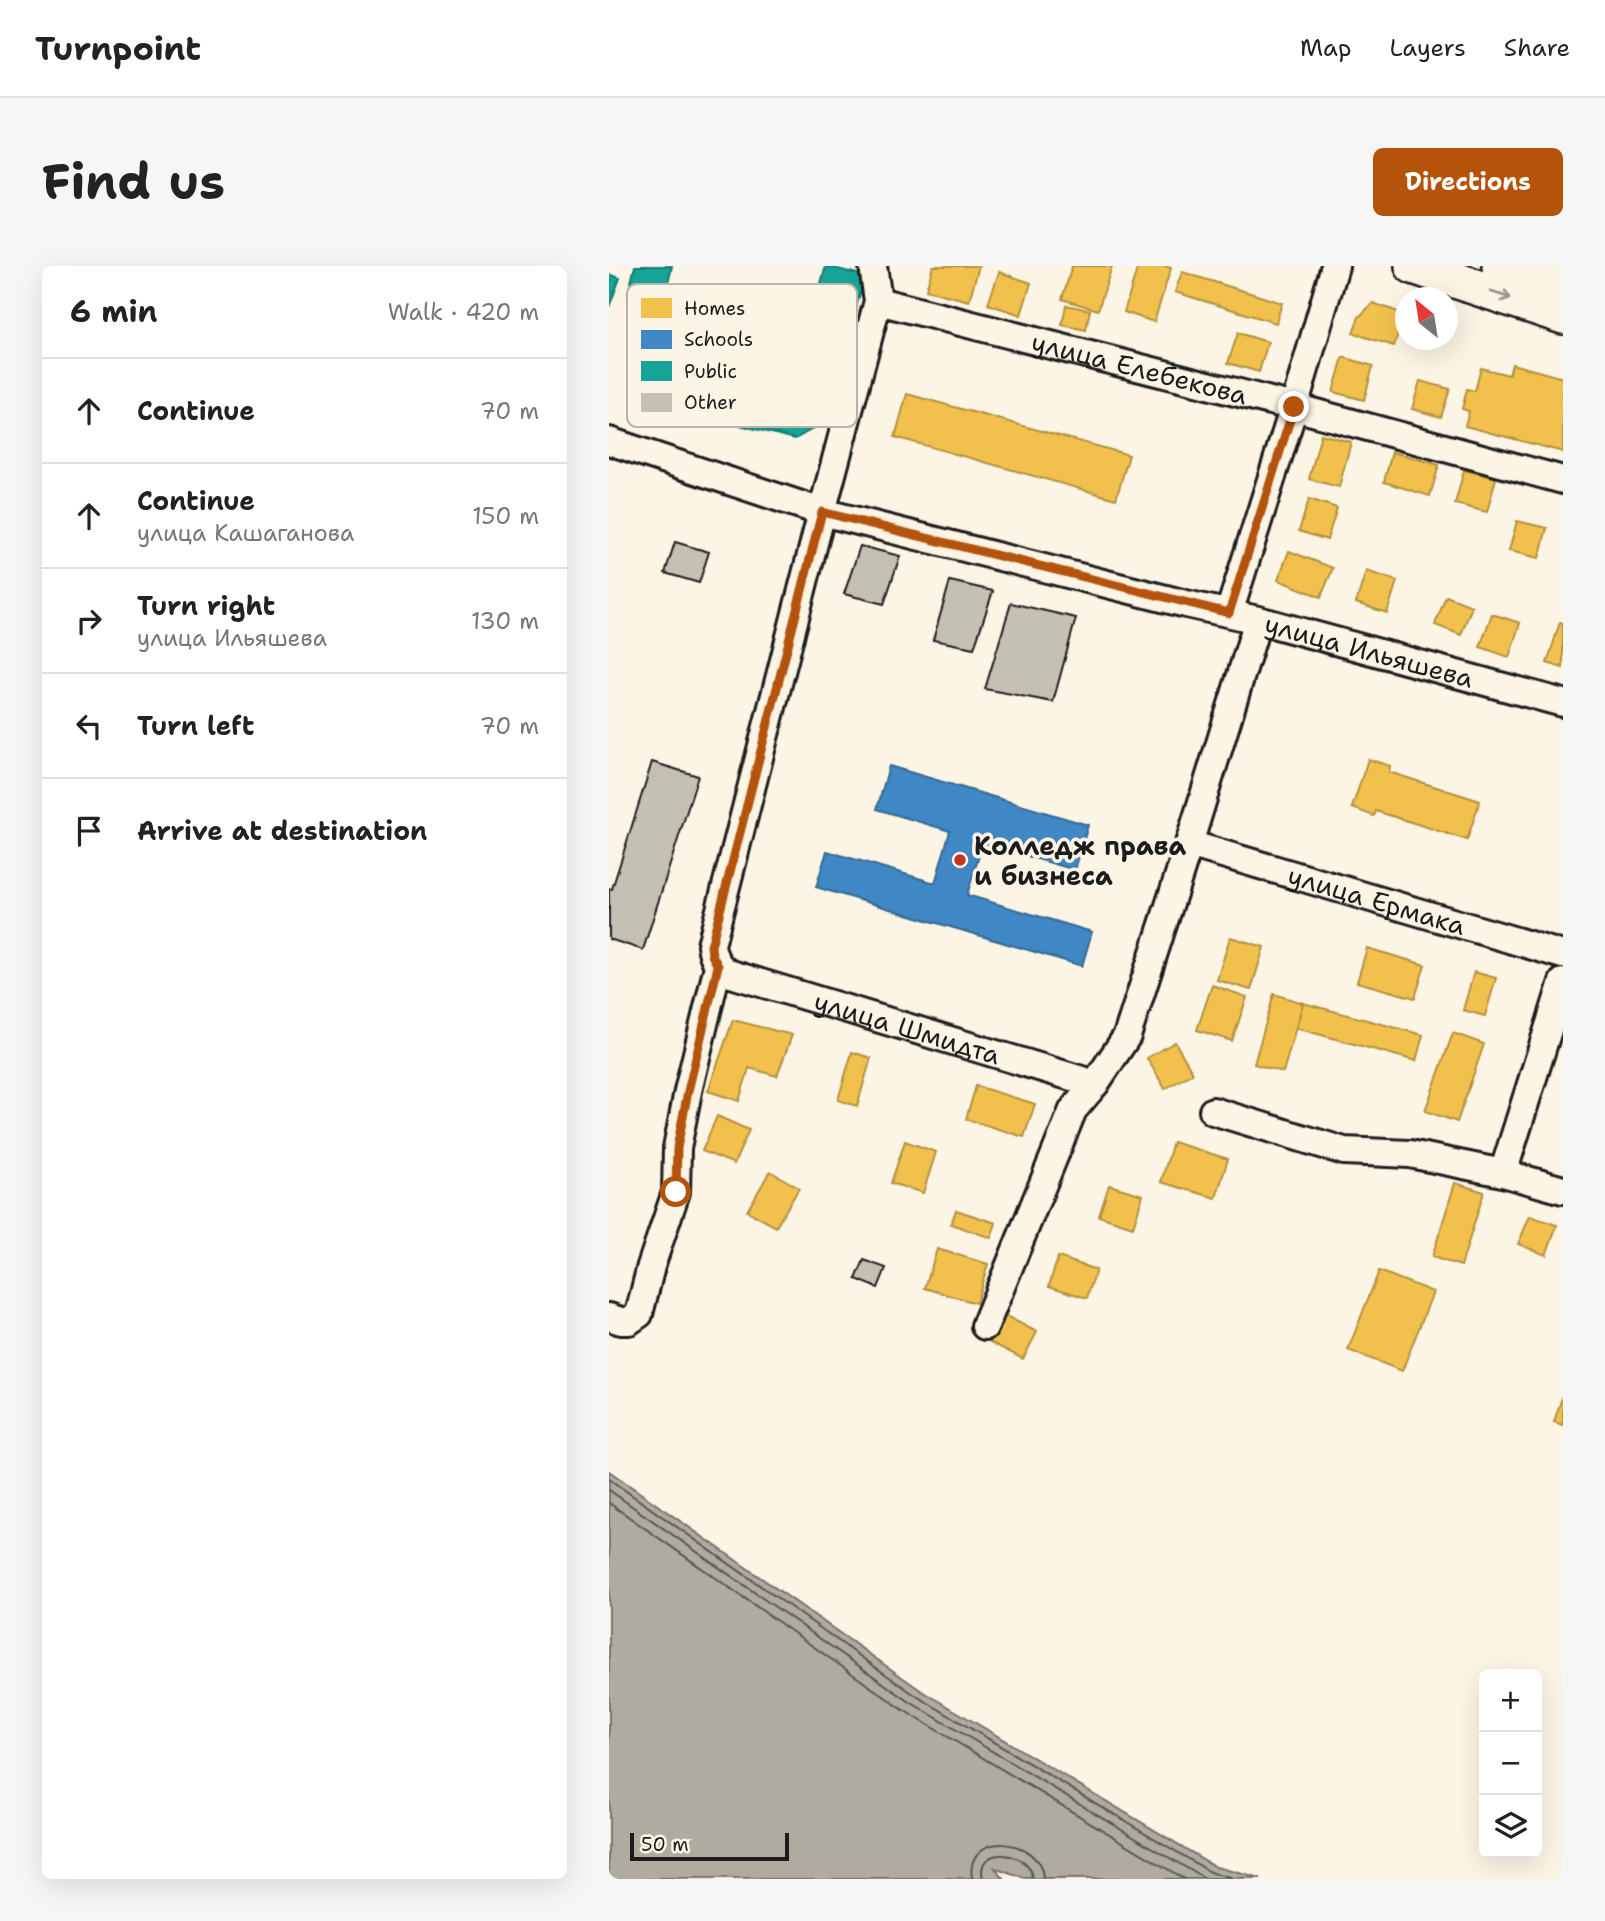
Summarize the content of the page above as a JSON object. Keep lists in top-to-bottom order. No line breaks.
{"streets":{"street":["улица Елебекова","улица Ильяшева","улица Ермака","улица Шмидта"]},"places":["Колледж права и бизнеса"],"legend":["Homes","Schools","Public","Other"],"scale_bar":"50 m","north":"top left","page":{"header":"Turnpoint","nav":["Map","Layers","Share"],"buttons":"Directions","title":"Find us","heading":["6 min","Walk · 420 m"],"list":[["Continue","70 m"],["Continue","улица Кашаганова","150 m"],["Turn right","улица Ильяшева","130 m"],["Turn left","70 m"],"Arrive at destination"],"map_buttons":["+","−"],"scale":"50 m"}}
